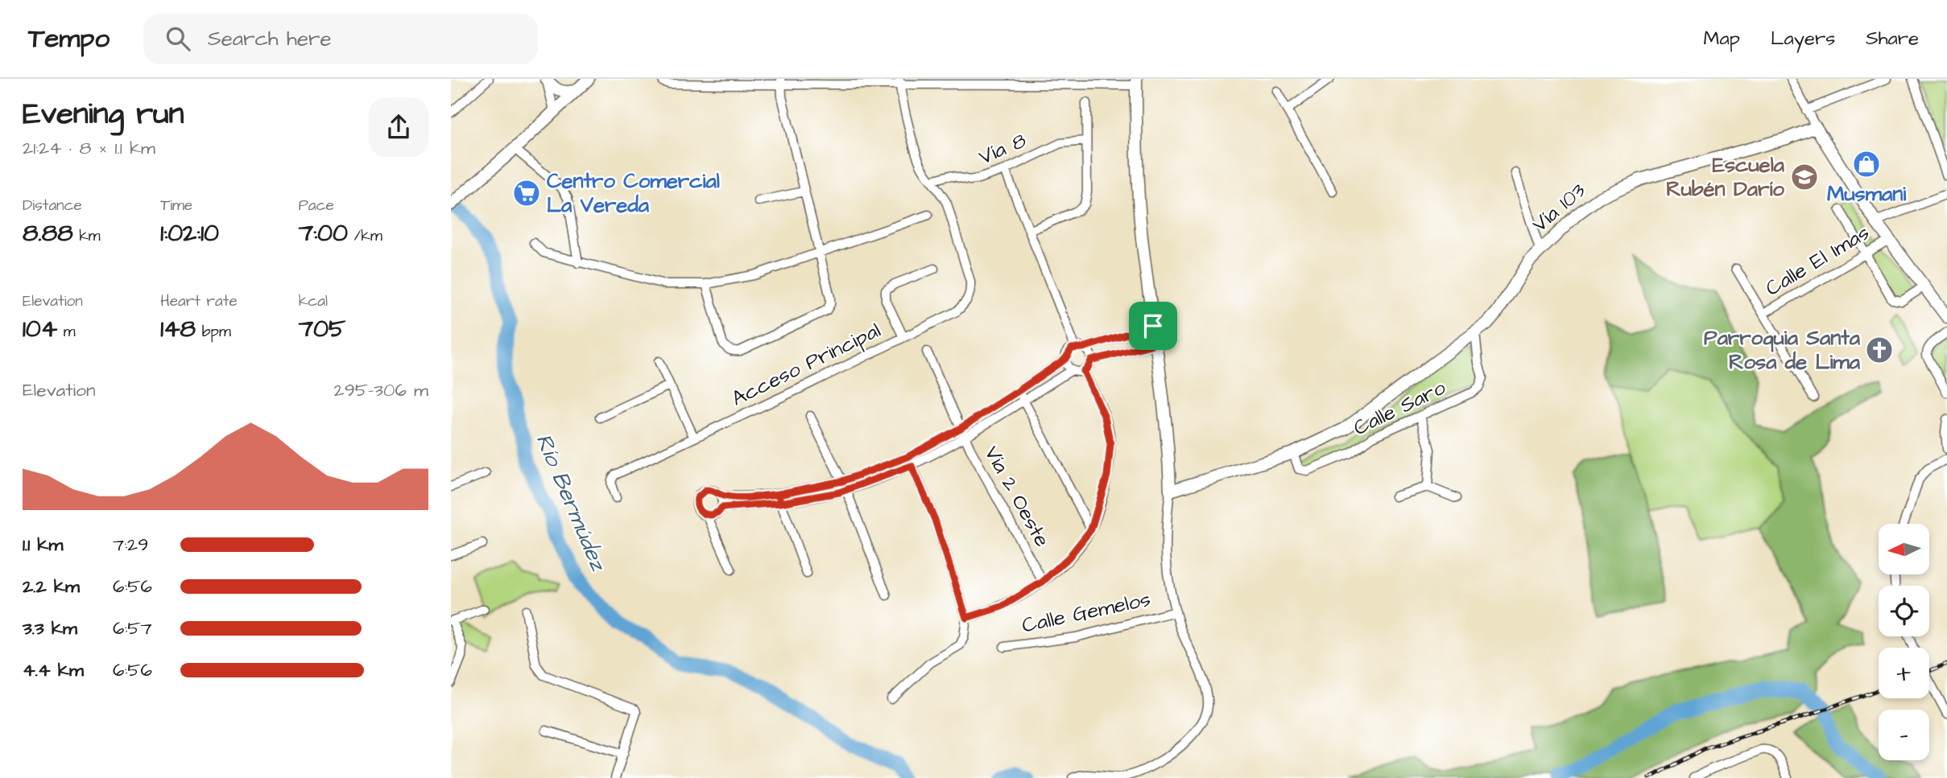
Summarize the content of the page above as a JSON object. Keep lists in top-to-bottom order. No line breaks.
{"streets":{"main road":["Vía 103"],"street":["Vía 8","Calle El Imas","Acceso Principal","Calle Saro","Vía 2 Oeste","Calle Gemelos"]},"crossings":[["Vía 8","Acceso Principal"],["Vía 103","Calle Saro"]],"water":["Río Bermúdez"],"places":{"shop":["Musmani"],"school or university":["Escuela Rubén Darío"],"supermarket":["Centro Comercial La Vereda"],"church":["Parroquia Santa Rosa de Lima"]},"north":"left","page":{"header":"Tempo","search":"Search here","nav":["Map","Layers","Share"],"heading":["Evening run","21:24 · 8 × 1.1 km"],"stats":[["Distance","8.88 km"],["Time","1:02:10"],["Pace","7:00 /km"],["Elevation","104 m"],["Heart rate","148 bpm"],["kcal","705"]],"chart":["Elevation","295–306 m"],"list":[{"name":"1.1 km","note":"7:29"},{"name":"2.2 km","note":"6:56"},{"name":"3.3 km","note":"6:57"},{"name":"4.4 km","note":"6:56"}],"map_buttons":["+","−"]}}
